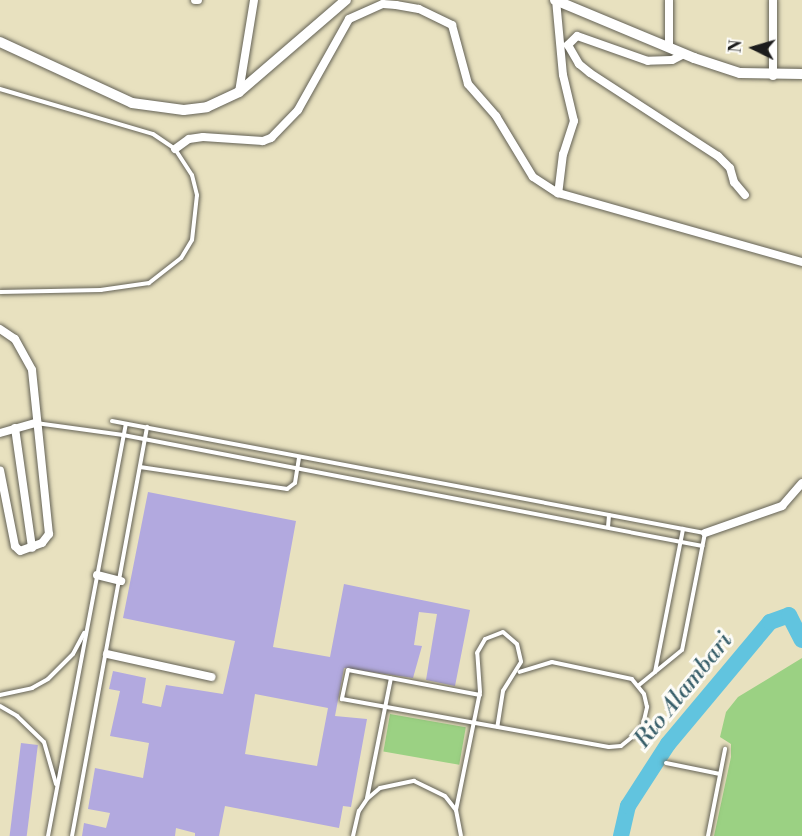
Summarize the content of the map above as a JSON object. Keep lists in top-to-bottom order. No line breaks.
{"water":["Rio Alambari"],"north":"left"}
